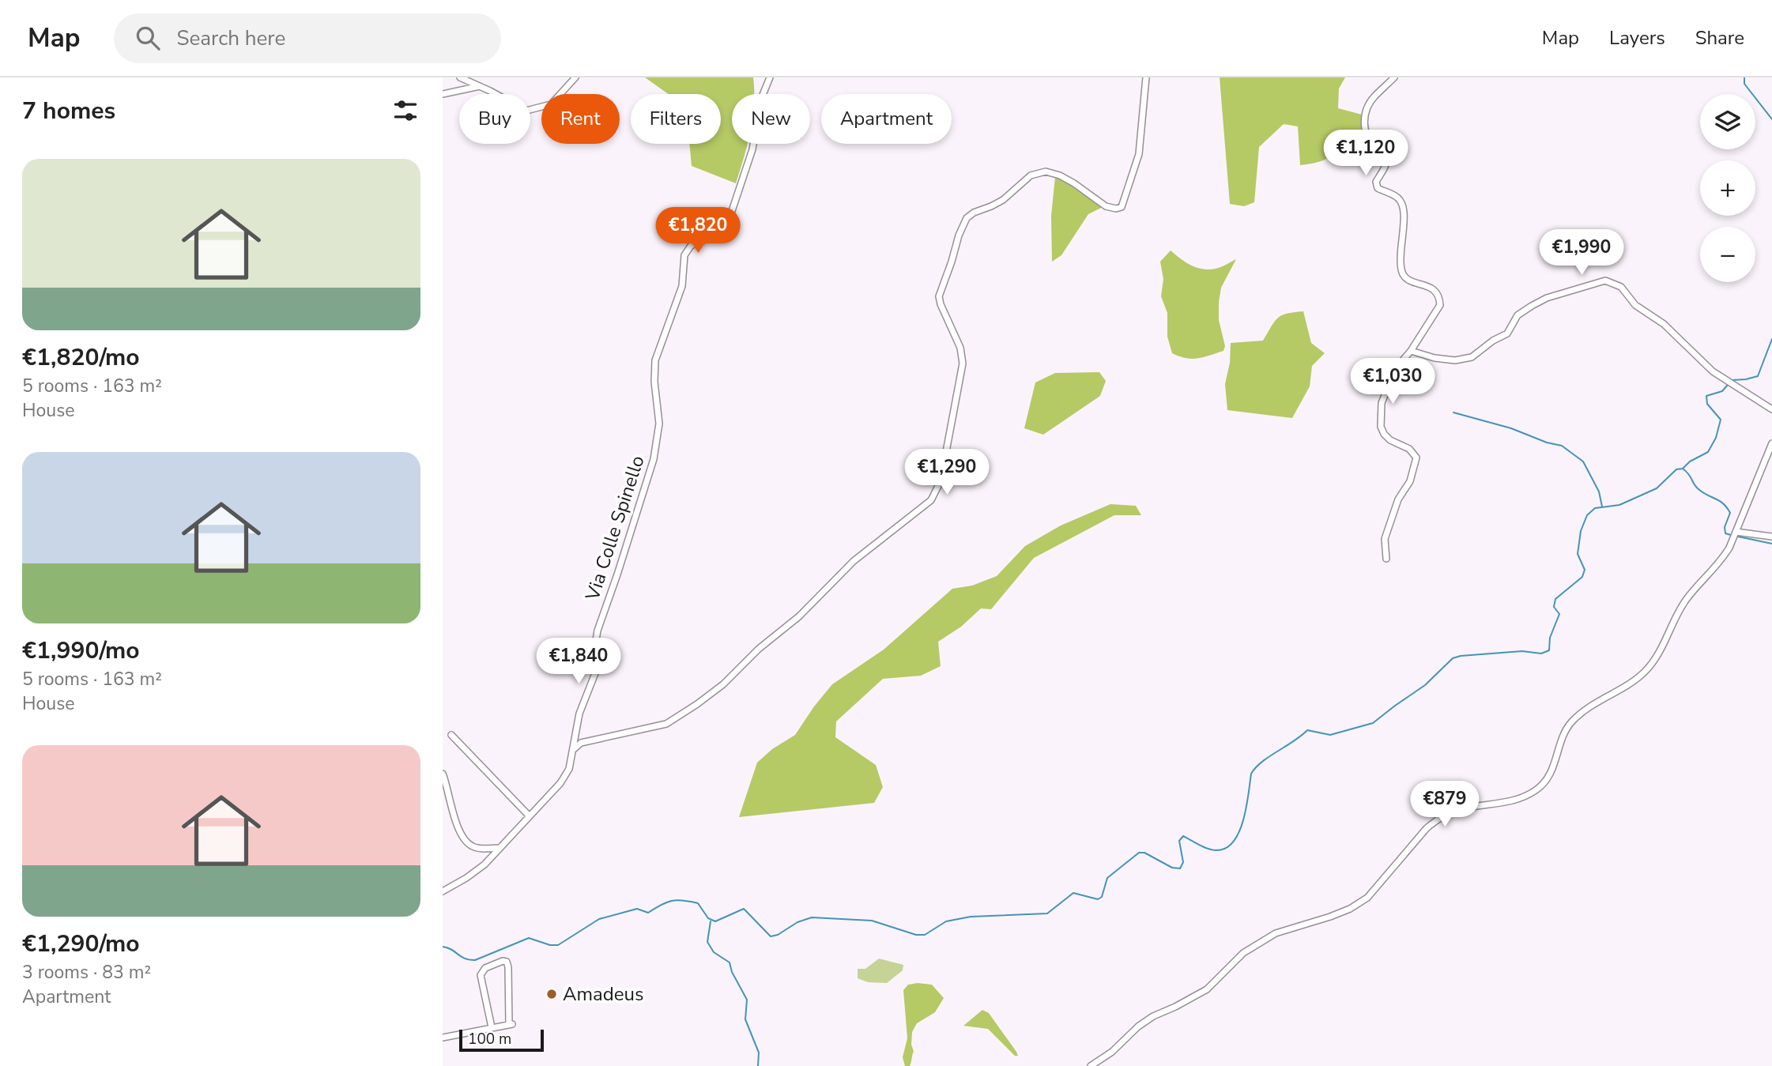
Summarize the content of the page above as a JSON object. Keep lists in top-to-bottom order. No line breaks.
{"streets":{"street":["Via Colle Spinello"]},"places":["Amadeus"],"scale_bar":"100 m","page":{"header":"Map","search":"Search here","nav":["Map","Layers","Share"],"heading":"7 homes","map_buttons":["+","−"],"chip":["Buy","Rent","Filters","New","Apartment"],"price":["€1,120","€1,820","€1,990","€1,030","€1,290","€1,840","€879"],"list":[{"name":"€1,820/mo","note":"5 rooms · 163 m² · House"},{"name":"€1,990/mo","note":"5 rooms · 163 m² · House"},{"name":"€1,290/mo","note":"3 rooms · 83 m² · Apartment"}],"scale":"100 m"}}
